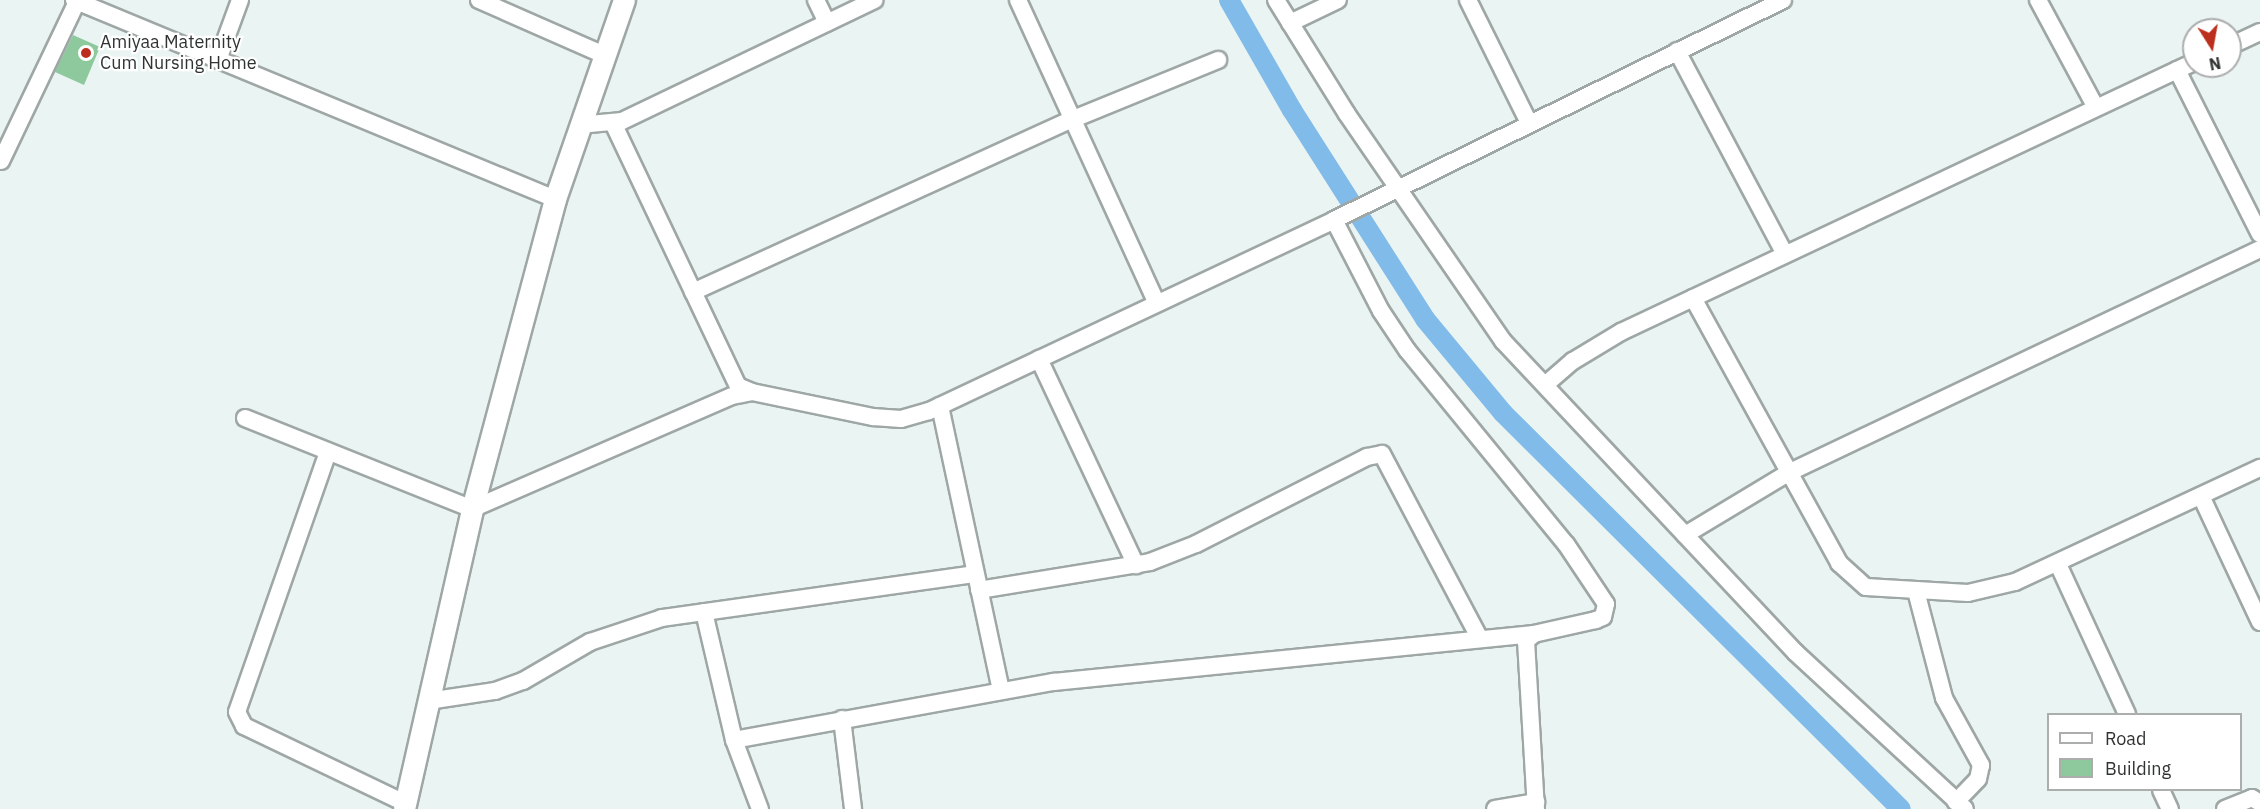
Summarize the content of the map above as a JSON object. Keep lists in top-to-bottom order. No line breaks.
{"places":["Amiyaa Maternity Cum Nursing Home"],"legend":["Road","Building"],"north":"bottom"}
